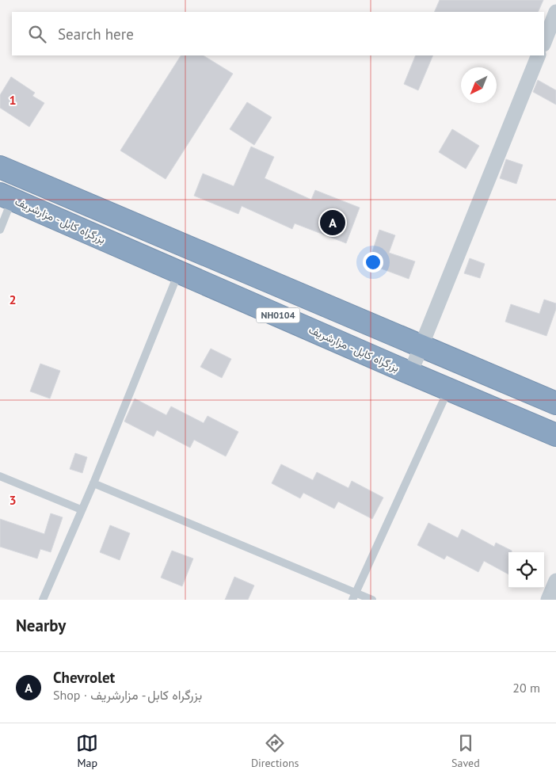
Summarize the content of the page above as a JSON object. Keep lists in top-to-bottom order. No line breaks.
{"streets":{"highway":["بزرگراه کابل - مزارشریف","NH0104"]},"north":"bottom left","page":{"search":"Search here","pins":"A","heading":"Nearby","list":[{"mark":"A","name":"Chevrolet","note":"Shop · بزرگراه کابل - مزارشریف","value":"20 m"}],"nav":["Map","Directions","Saved"]},"grid":{"rows":["1","2","3"]}}
